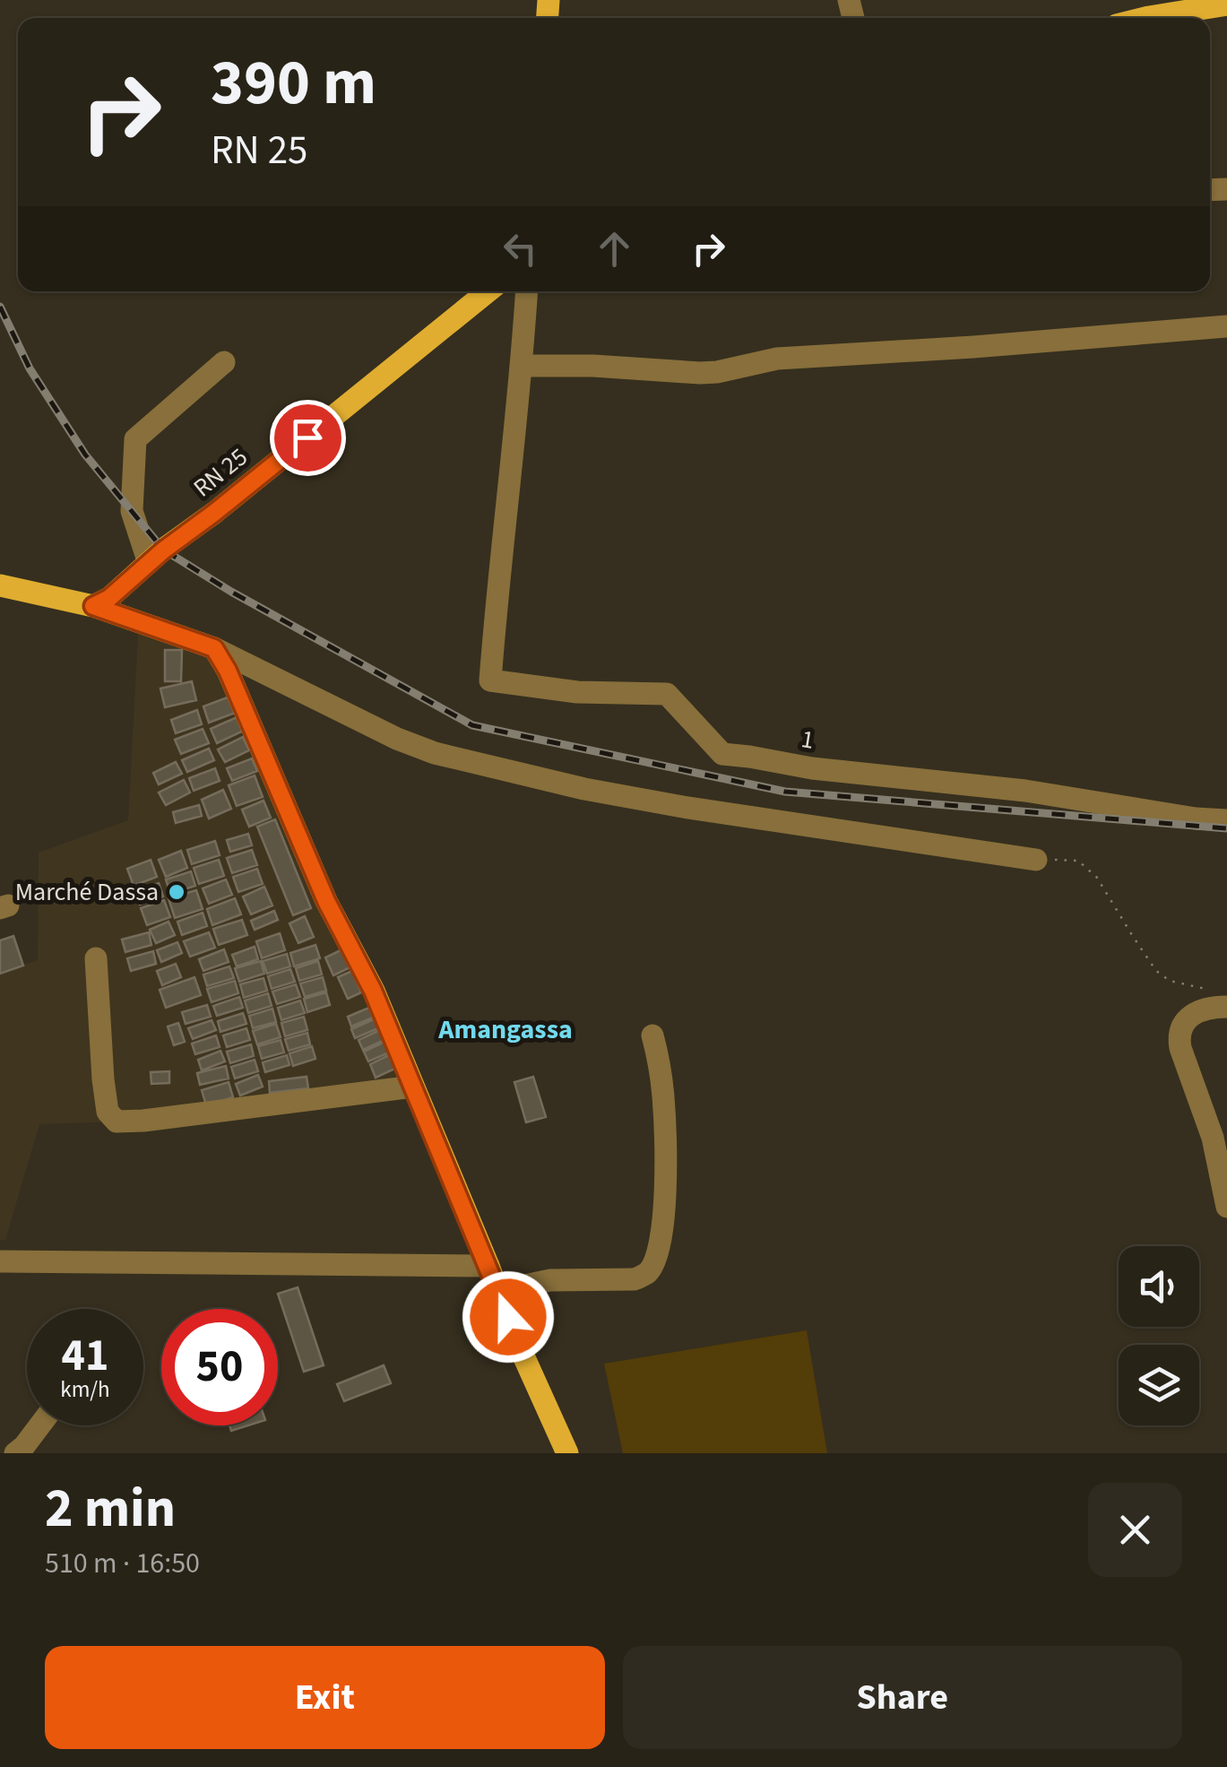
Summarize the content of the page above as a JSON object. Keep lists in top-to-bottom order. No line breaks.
{"streets":{"main road":["RN 25"],"street":["1"]},"districts":["Amangassa"],"places":["Marché Dassa"],"page":{"turn":["390 m","RN 25"],"speed":"41 km/h","limit":"50","heading":["2 min","510 m · 16:50"],"buttons":["Exit","Share"]}}
